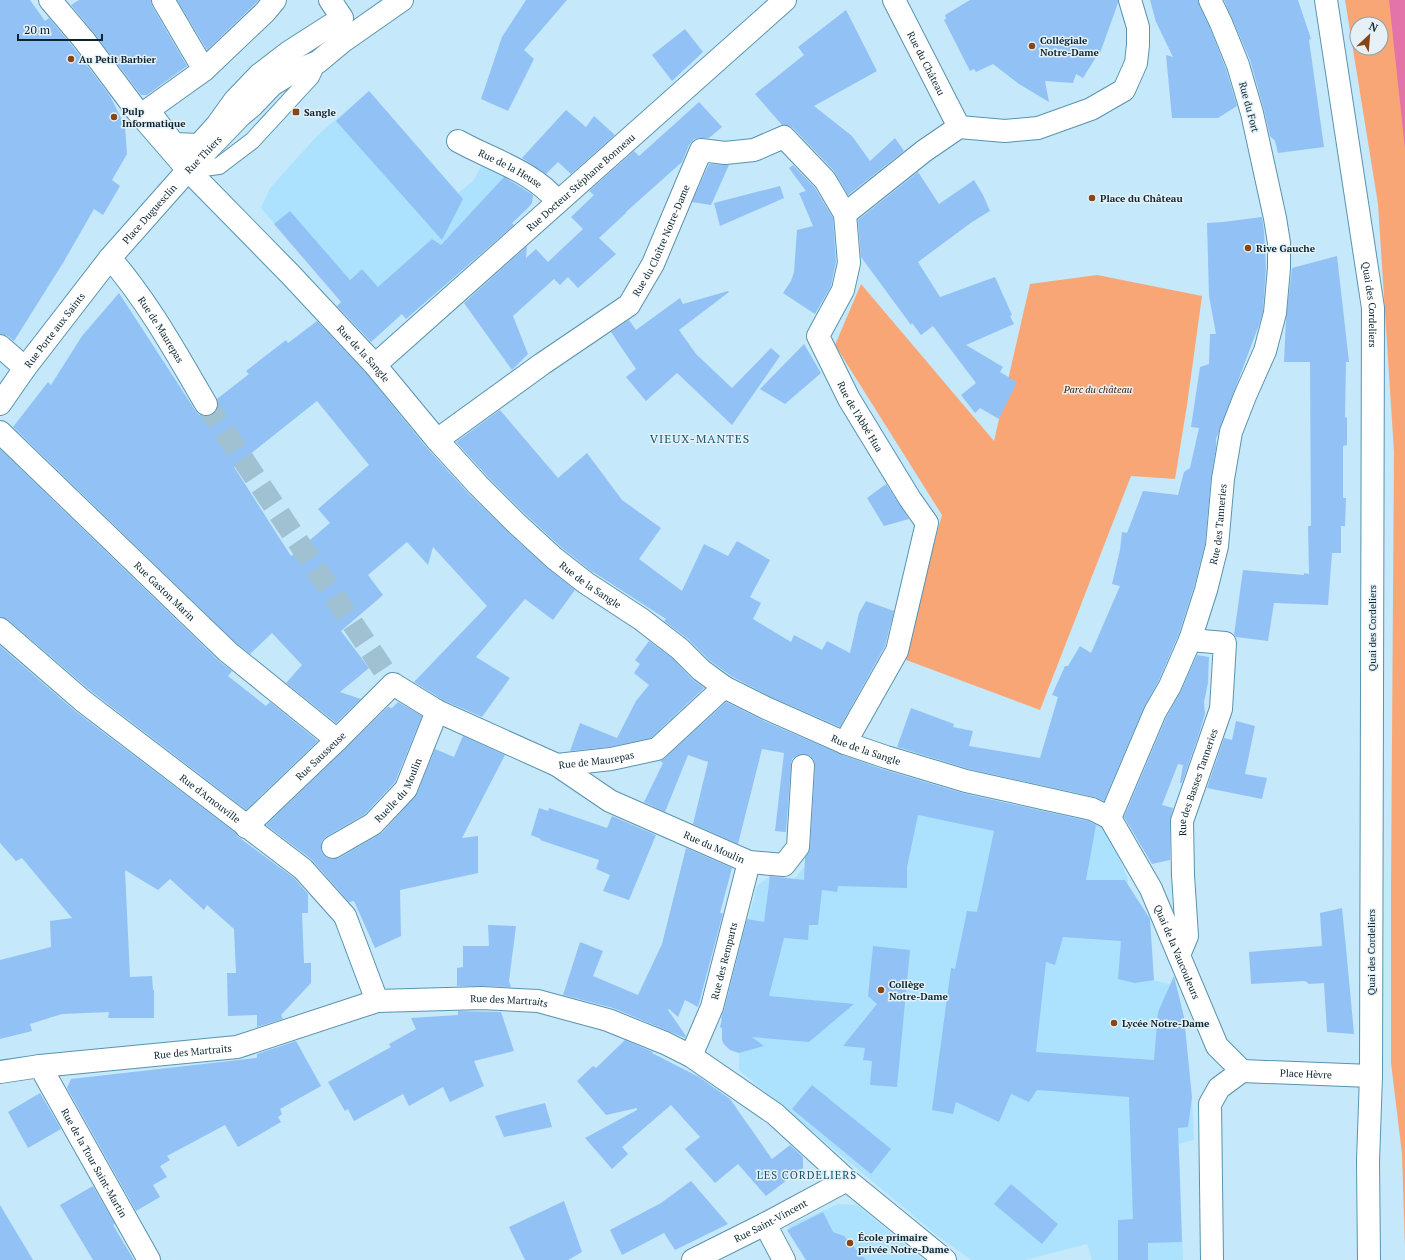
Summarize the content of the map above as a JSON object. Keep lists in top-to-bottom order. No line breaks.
{"streets":{"street":["Rue du Château","Rue du Fort","Rue Thiers","Rue de la Heuse","Rue Docteur Stéphane Bonneau","Place Duguesclin","Rue du Cloître Notre-Dame","Quai des Cordeliers","Rue de Maurepas","Rue Porte aux Saints","Rue de la Sangle","Rue de l'Abbé Hua","Rue des Tanneries","Rue Gaston Marin","Rue Sausseuse","Rue des Basses Tanneries","Ruelle du Moulin","Rue d'Arnouville","Rue du Moulin","Quai de la Vaucouleurs","Rue des Remparts","Rue des Martraits","Place Hèvre","Rue de la Tour Saint-Martin","Rue Saint-Vincent"]},"crossings":[["Rue du Fort","Rue des Tanneries"],["Rue Thiers","Place Duguesclin"],["Rue Thiers","Rue de la Sangle"],["Rue de la Heuse","Rue Docteur Stéphane Bonneau"],["Rue Docteur Stéphane Bonneau","Rue de la Sangle"],["Place Duguesclin","Rue de Maurepas"],["Place Duguesclin","Rue Porte aux Saints"],["Place Duguesclin","Rue de la Sangle"],["Rue du Cloître Notre-Dame","Rue de la Sangle"],["Rue du Cloître Notre-Dame","Rue de l'Abbé Hua"],["Quai des Cordeliers","Place Hèvre"],["Rue de Maurepas","Rue Porte aux Saints"],["Rue de Maurepas","Rue de la Sangle"],["Rue de Maurepas","Rue Sausseuse"],["Rue de Maurepas","Ruelle du Moulin"],["Rue de Maurepas","Rue du Moulin"],["Rue de la Sangle","Rue de l'Abbé Hua"],["Rue de la Sangle","Rue des Tanneries"],["Rue de la Sangle","Quai de la Vaucouleurs"],["Rue des Tanneries","Rue des Basses Tanneries"],["Rue des Tanneries","Quai de la Vaucouleurs"],["Rue Gaston Marin","Rue Sausseuse"],["Rue Sausseuse","Rue d'Arnouville"],["Rue des Basses Tanneries","Quai de la Vaucouleurs"],["Rue d'Arnouville","Rue des Martraits"],["Rue du Moulin","Rue des Remparts"],["Quai de la Vaucouleurs","Place Hèvre"],["Rue des Remparts","Rue des Martraits"],["Rue des Martraits","Rue de la Tour Saint-Martin"],["Rue des Martraits","Rue Saint-Vincent"]],"districts":["VIEUX-MANTES","LES CORDELIERS"],"parks":["Parc du château"],"places":{"other":["Collégiale Notre-Dame","Au Petit Barbier","Pulp Informatique","Place du Château","Rive Gauche","Collège Notre-Dame","Lycée Notre-Dame","École primaire privée Notre-Dame"],"transit":["Sangle"]},"scale_bar":"20 m","north":"top right"}
